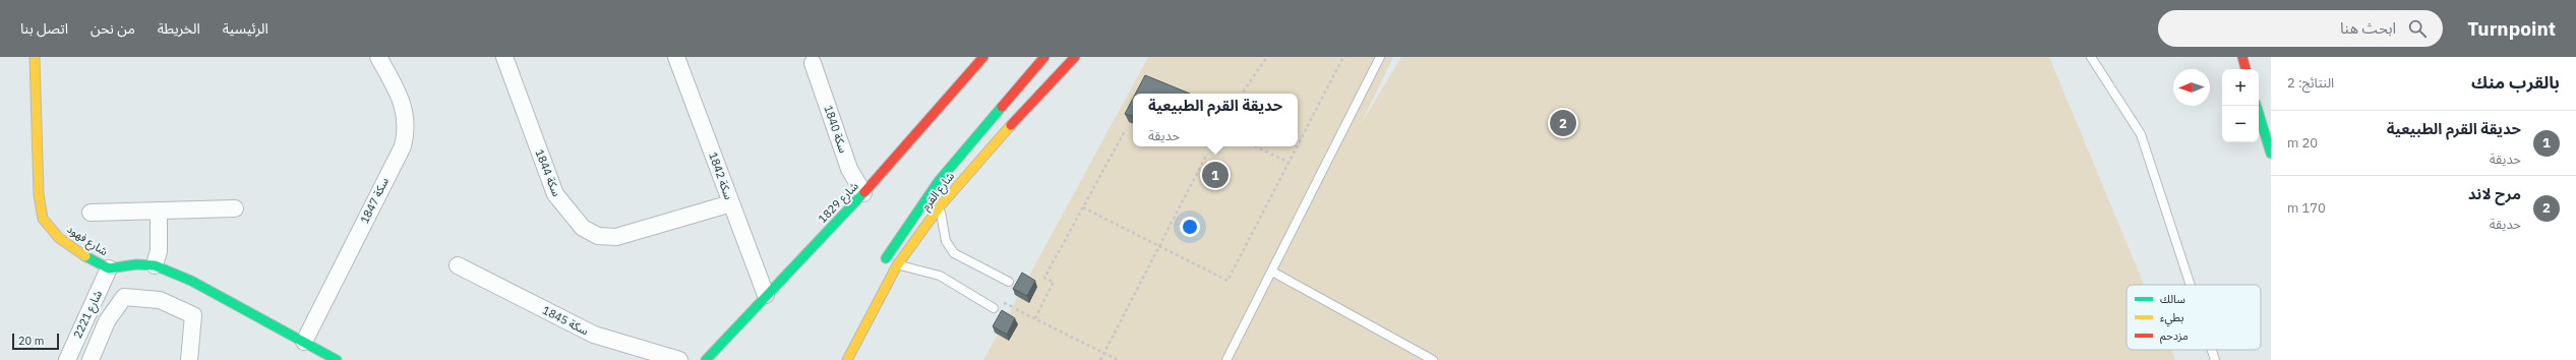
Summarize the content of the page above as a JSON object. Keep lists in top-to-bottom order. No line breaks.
{"streets":{"street":["سكة 1840","سكة 1844","سكة 1842","شارع القرم","سكة 1847","1829 شارع","شارع فهود","شارع 2221","1845 سكة"]},"crossings":[["سكة 1840","1829 شارع"],["سكة 1844","سكة 1842"],["سكة 1842","1829 شارع"],["سكة 1847","شارع فهود"],["شارع فهود","شارع 2221"]],"legend":["سالك","بطيء","مزدحم"],"scale_bar":"20 m","north":"left","page":{"header":"Turnpoint","search":"ابحث هنا","nav":["الرئيسية","الخريطة","من نحن","اتصل بنا"],"heading":["بالقرب منك","النتائج: 2"],"map_buttons":["+","−"],"popup":["حديقة القرم الطبيعية","حديقة"],"pins":["2","1"],"list":[{"mark":"1","name":"حديقة القرم الطبيعية","note":"حديقة","value":"20 m"},{"mark":"2","name":"مرح لاند","note":"حديقة","value":"170 m"}],"scale":"20 m"}}
